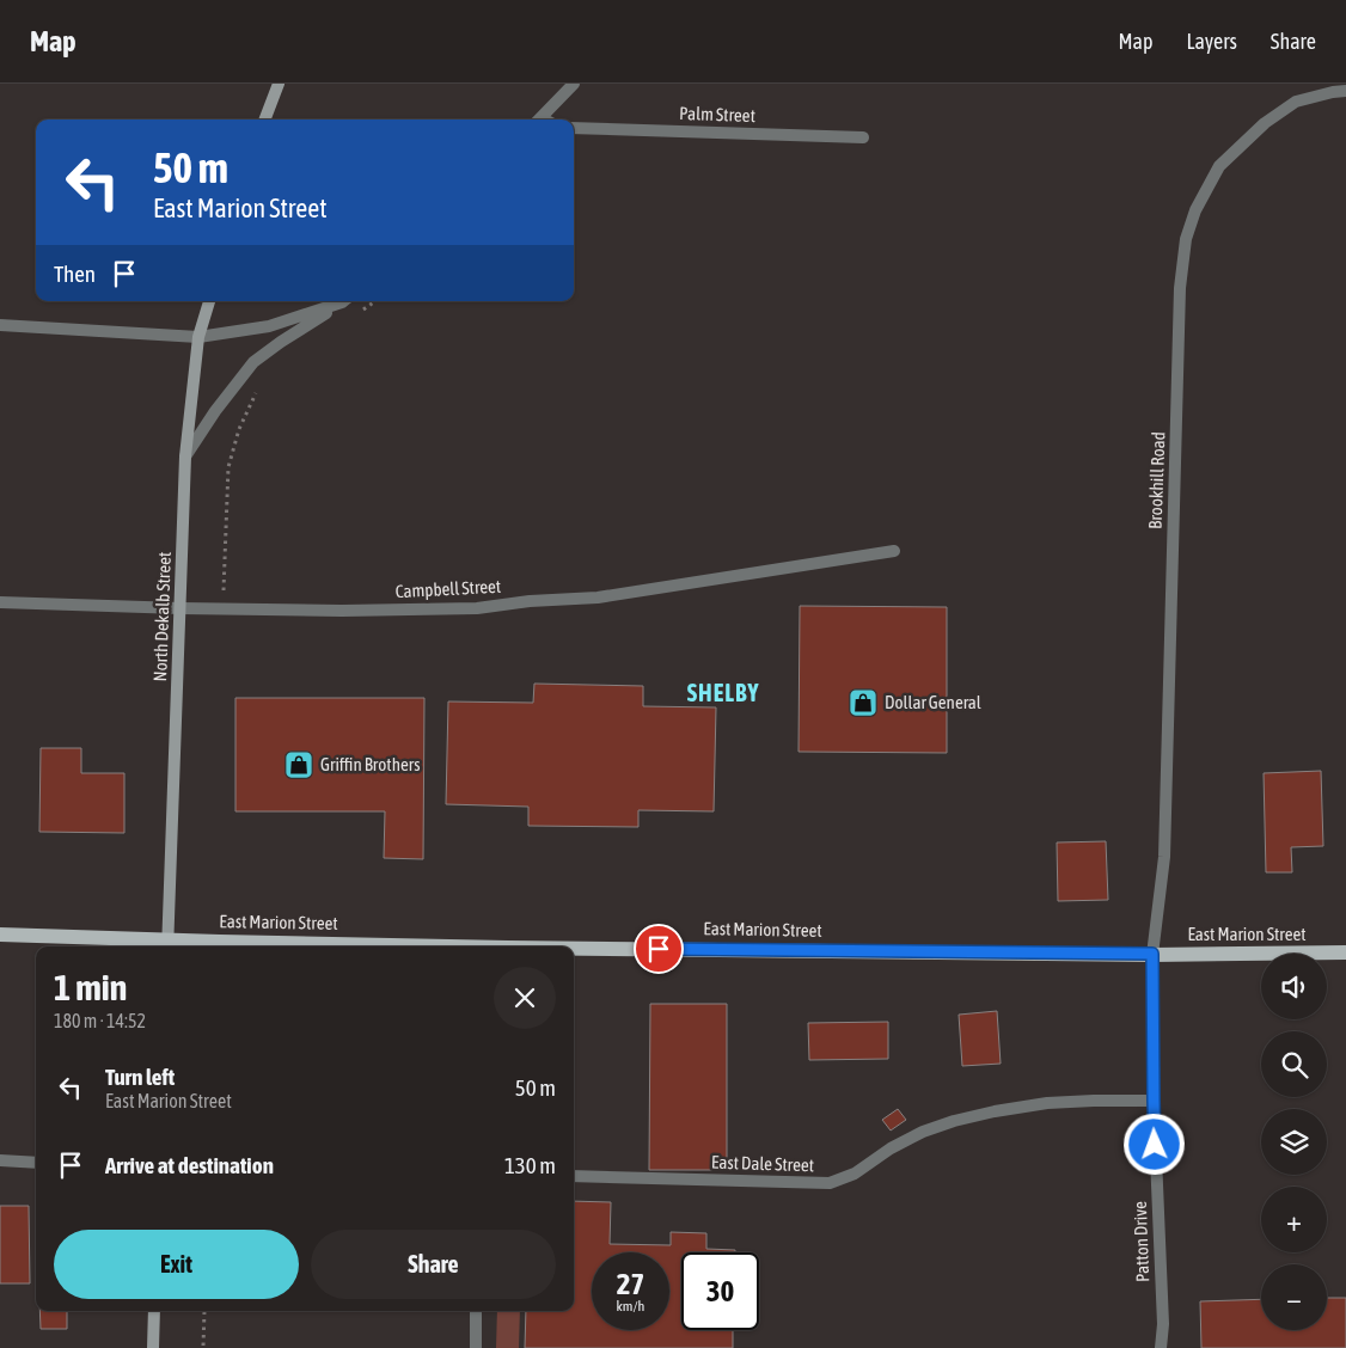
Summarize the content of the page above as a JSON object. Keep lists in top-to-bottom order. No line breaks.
{"streets":{"main road":["North Dekalb Street","East Marion Street"],"street":["Palm Street","Brookhill Road","Campbell Street","East Dale Street","Patton Drive"]},"crossings":[["Brookhill Road","East Marion Street"],["Brookhill Road","Patton Drive"],["Campbell Street","North Dekalb Street"],["North Dekalb Street","East Marion Street"],["East Marion Street","Patton Drive"],["East Dale Street","Patton Drive"]],"districts":["SHELBY"],"places":{"shop":["Dollar General","Griffin Brothers"]},"page":{"header":"Map","nav":["Map","Layers","Share"],"turn":["50 m","East Marion Street"],"then":"Then","heading":["1 min","180 m · 14:52"],"map_buttons":["+","−"],"list":[{"name":"Turn left","note":"East Marion Street","value":"50 m"},{"name":"Arrive at destination","value":"130 m"}],"buttons":["Exit","Share"],"speed":"27 km/h","limit":"30"}}
